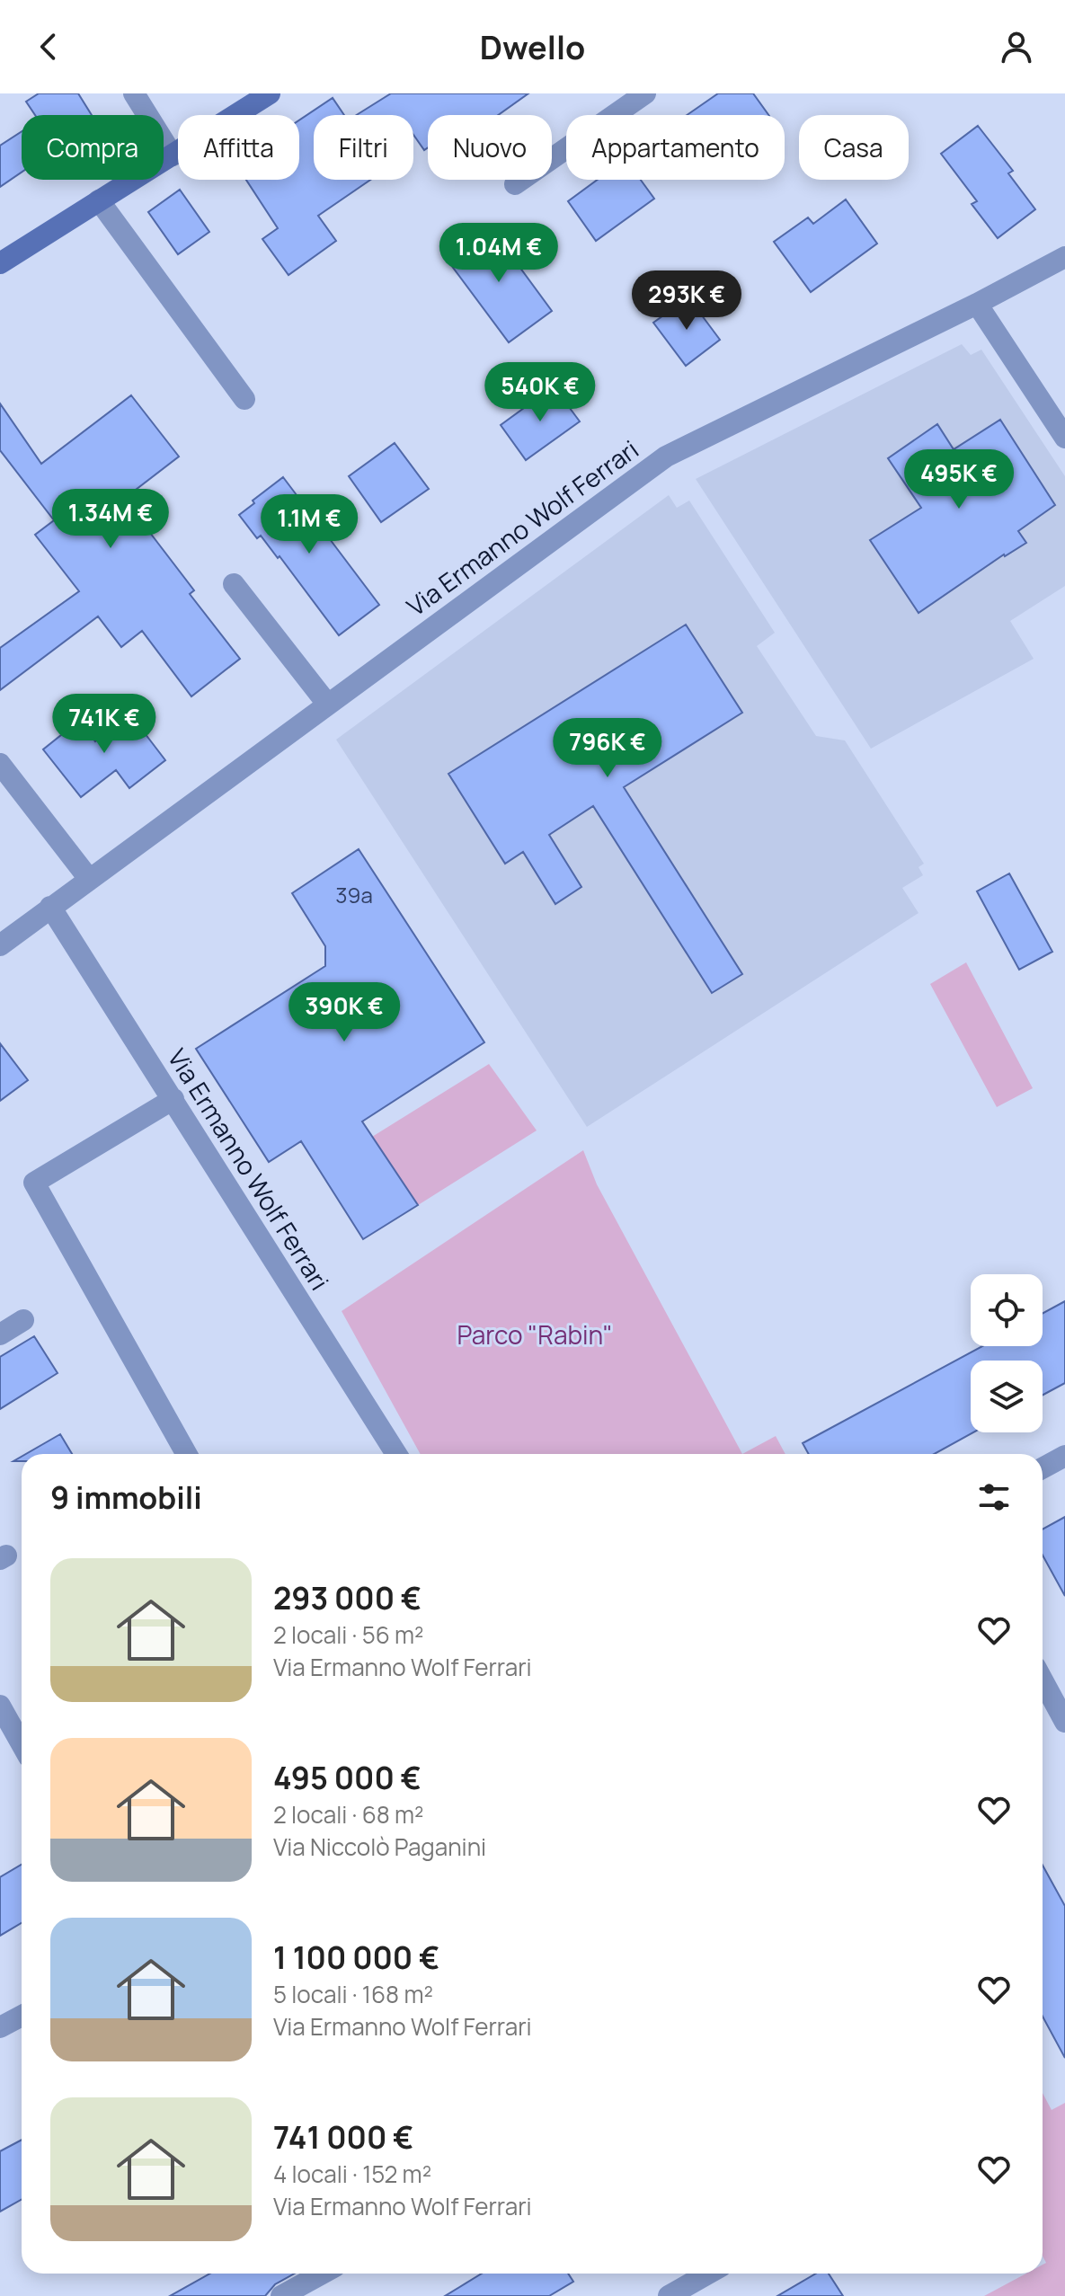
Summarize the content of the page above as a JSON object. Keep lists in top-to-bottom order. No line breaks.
{"streets":{"street":["Via Ermanno Wolf Ferrari"]},"parks":["Parco \"Rabin\""],"house_numbers":["39a"],"page":{"header":"Dwello","chip":["Compra","Affitta","Filtri","Nuovo","Appartamento","Casa"],"price":["1.04M €","293K €","540K €","495K €","1.34M €","1.1M €","741K €","796K €","390K €"],"heading":"9 immobili","list":[{"name":"293 000 €","note":"2 locali · 56 m² · Via Ermanno Wolf Ferrari"},{"name":"495 000 €","note":"2 locali · 68 m² · Via Niccolò Paganini"},{"name":"1 100 000 €","note":"5 locali · 168 m² · Via Ermanno Wolf Ferrari"},{"name":"741 000 €","note":"4 locali · 152 m² · Via Ermanno Wolf Ferrari"}]}}
